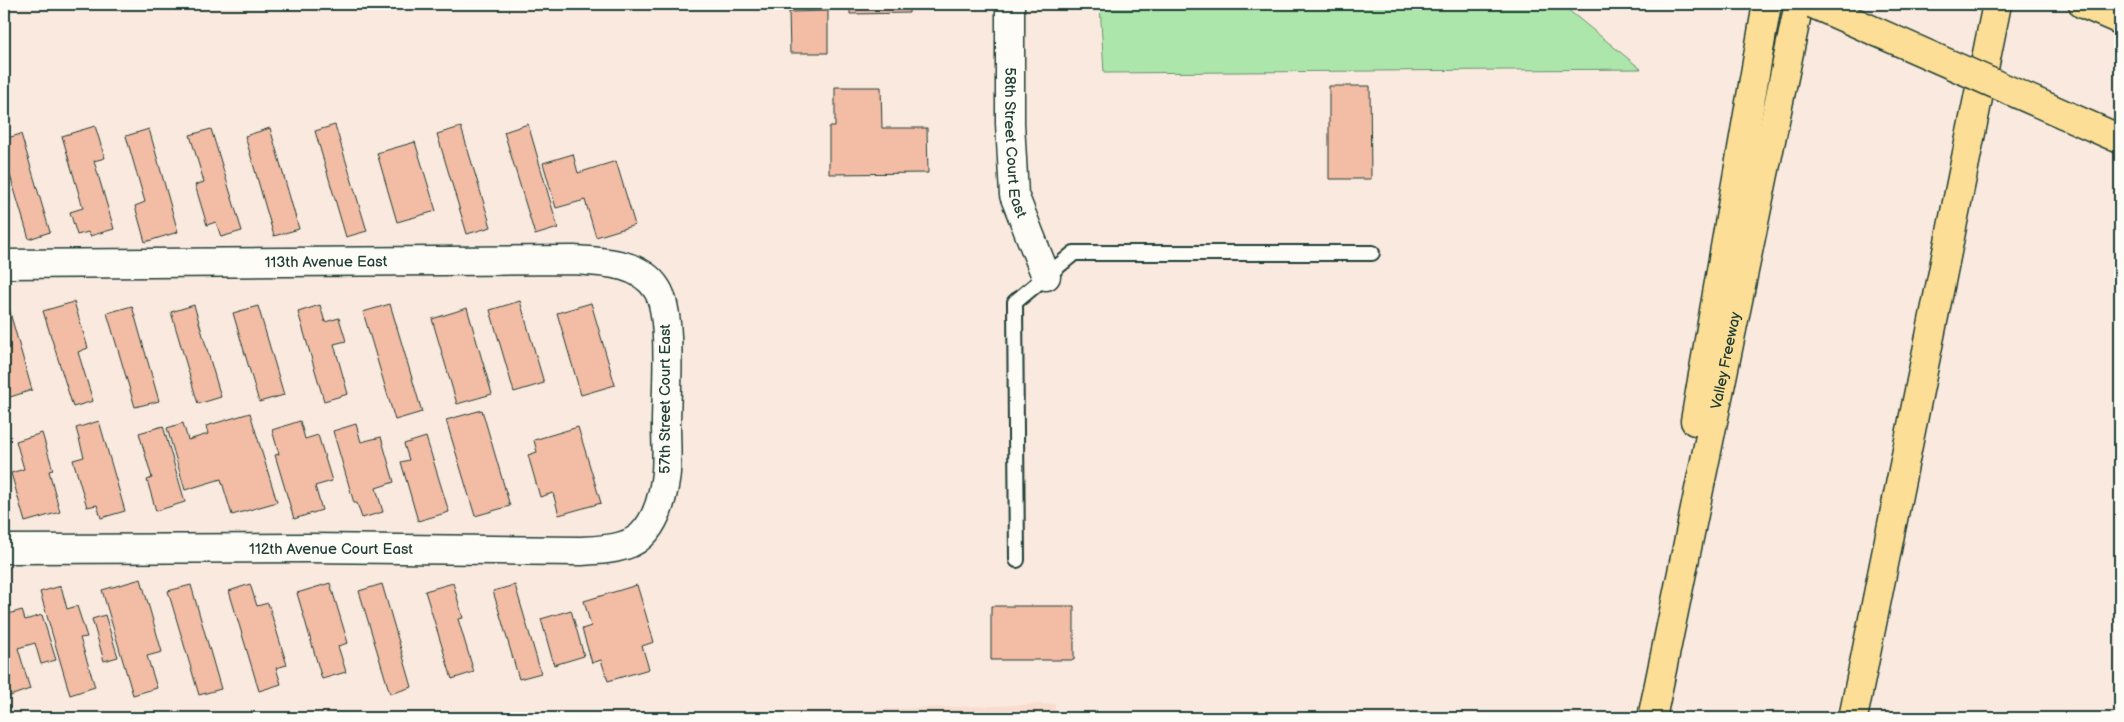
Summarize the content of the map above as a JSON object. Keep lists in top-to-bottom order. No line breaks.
{"streets":{"highway":["Valley Freeway"],"street":["58th Street Court East","113th Avenue East","57th Street Court East","112th Avenue Court East"]},"crossings":[["113th Avenue East","57th Street Court East"],["57th Street Court East","112th Avenue Court East"]]}
